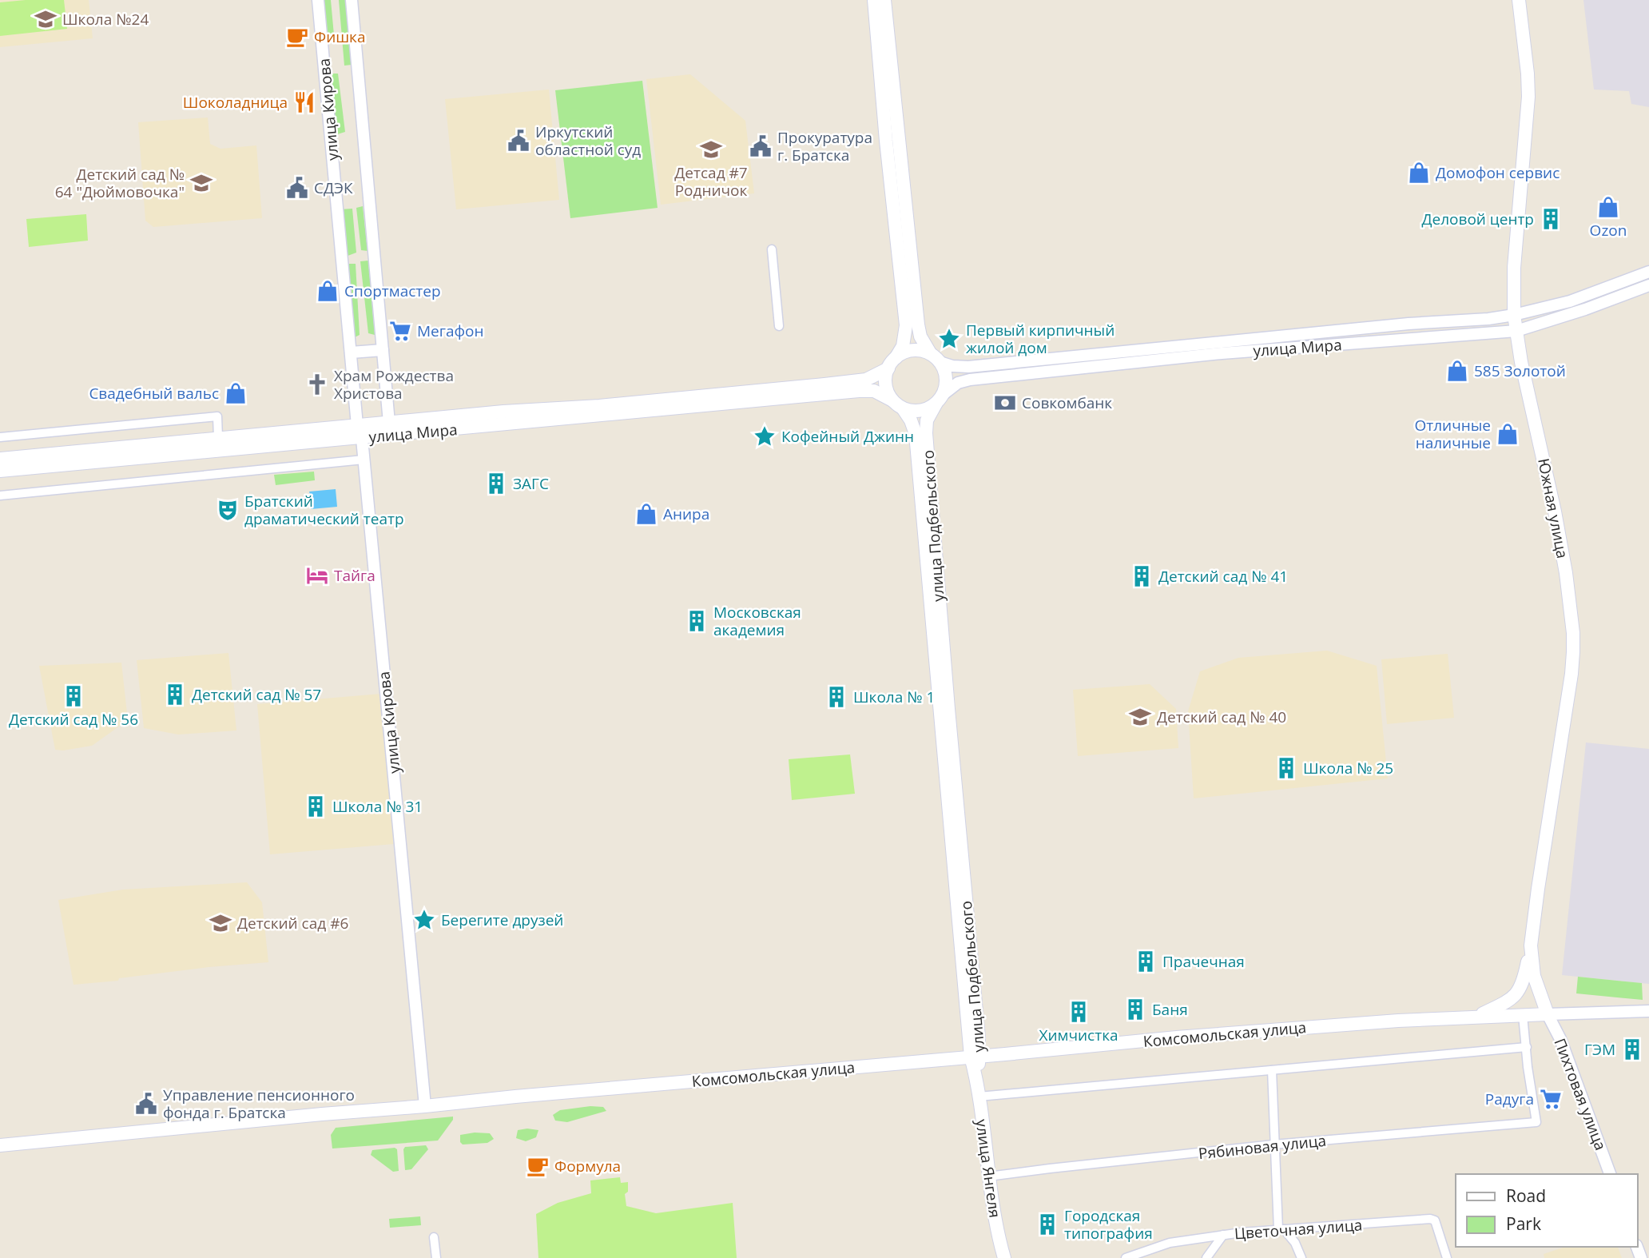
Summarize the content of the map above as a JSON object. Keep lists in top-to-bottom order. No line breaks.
{"streets":{"main road":["улица Мира","Южная улица","улица Подбельского","Комсомольская улица","улица Янгеля"],"street":["улица Кирова","Пихтовая улица","Рябиновая улица","Цветочная улица"]},"crossings":[["улица Кирова","улица Мира"],["улица Кирова","Комсомольская улица"],["улица Мира","Южная улица"],["улица Мира","улица Подбельского"],["Южная улица","Комсомольская улица"],["Южная улица","Пихтовая улица"],["улица Подбельского","Комсомольская улица"],["улица Подбельского","улица Янгеля"],["Комсомольская улица","Пихтовая улица"],["Рябиновая улица","улица Янгеля"]],"places":{"school or university":["Школа №24","Детсад #7 Родничок","Детский сад № 64 \"Дюймовочка\"","Детский сад № 40","Детский сад #6"],"cafe":["Фишка","Формула"],"restaurant":["Шоколадница"],"public building":["Иркутский областной суд","Прокуратура г. Братска","СДЭК","Управление пенсионного фонда г. Братска"],"shop":["Домофон сервис","Ozon","Спортмастер","585 Золотой","Свадебный вальс","Отличные наличные","Анира"],"building":["Деловой центр","ЗАГС","Детский сад № 41","Московская академия","Детский сад № 57","Детский сад № 56","Школа № 1","Школа № 25","Школа № 31","Прачечная","Баня","Химчистка","ГЭМ","Городская типография"],"supermarket":["Мегафон","Радуга"],"place":["Первый кирпичный жилой дом","Кофейный Джинн","Берегите друзей"],"church":["Храм Рождества Христова"],"bank":["Совкомбанк"],"theatre":["Братский драматический театр"],"hotel":["Тайга"]},"legend":["Road","Park"]}
